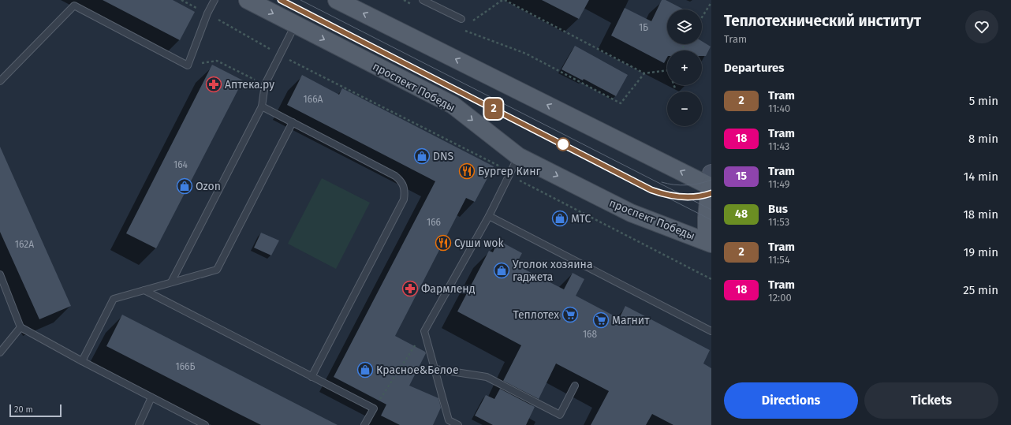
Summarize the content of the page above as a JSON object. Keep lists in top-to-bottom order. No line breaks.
{"streets":{"main road":["проспект Победы"]},"places":{"pharmacy":["Аптека.ру","Фармленд"],"shop":["DNS","Ozon","МТС","Уголок хозяина гаджета","Красное&Белое"],"restaurant":["Бургер Кинг","Суши wok"],"supermarket":["Теплотех","Магнит"]},"lines":["tram line 2"],"house_numbers":["1Б","166А","164","166","162А","168","166Б"],"scale_bar":"20 m","page":{"on_map":"2","heading":[["Теплотехнический институт","Tram"],"Departures"],"map_buttons":["+","−"],"list":[{"mark":"2","name":"Tram","note":"11:40","value":"5 min"},{"mark":"18","name":"Tram","note":"11:43","value":"8 min"},{"mark":"15","name":"Tram","note":"11:49","value":"14 min"},{"mark":"48","name":"Bus","note":"11:53","value":"18 min"},{"mark":"2","name":"Tram","note":"11:54","value":"19 min"},{"mark":"18","name":"Tram","note":"12:00","value":"25 min"}],"buttons":["Directions","Tickets"],"scale":"20 m"}}
